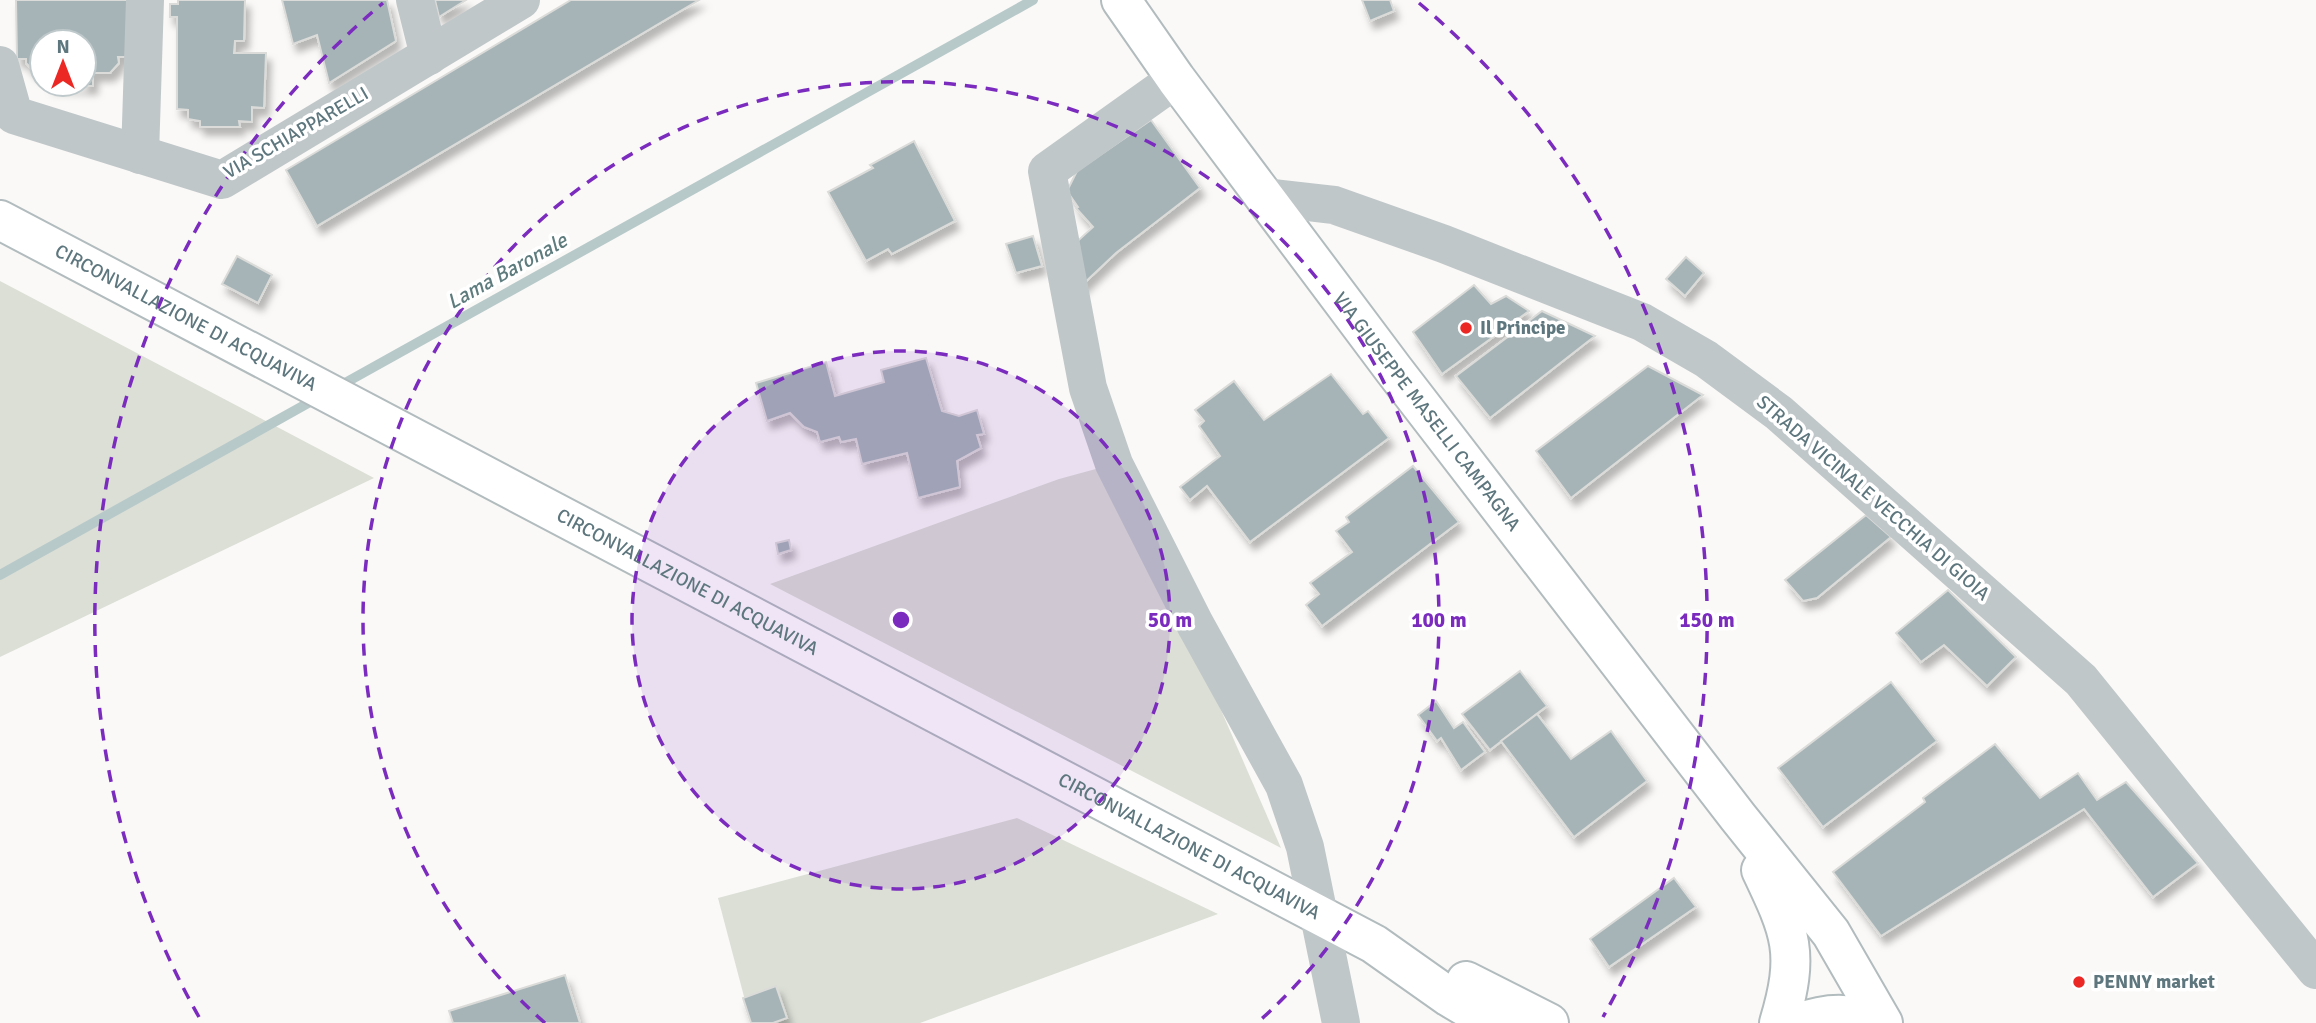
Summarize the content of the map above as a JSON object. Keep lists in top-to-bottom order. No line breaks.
{"streets":{"main road":["CIRCONVALLAZIONE DI ACQUAVIVA","VIA GIUSEPPE MASELLI CAMPAGNA"],"street":["VIA SCHIAPPARELLI","STRADA VICINALE VECCHIA DI GIOIA"]},"crossings":[["VIA GIUSEPPE MASELLI CAMPAGNA","STRADA VICINALE VECCHIA DI GIOIA"]],"water":["Lama Baronale"],"places":["Il Principe","PENNY market"],"north":"top","rings":["50 m","100 m","150 m"]}
